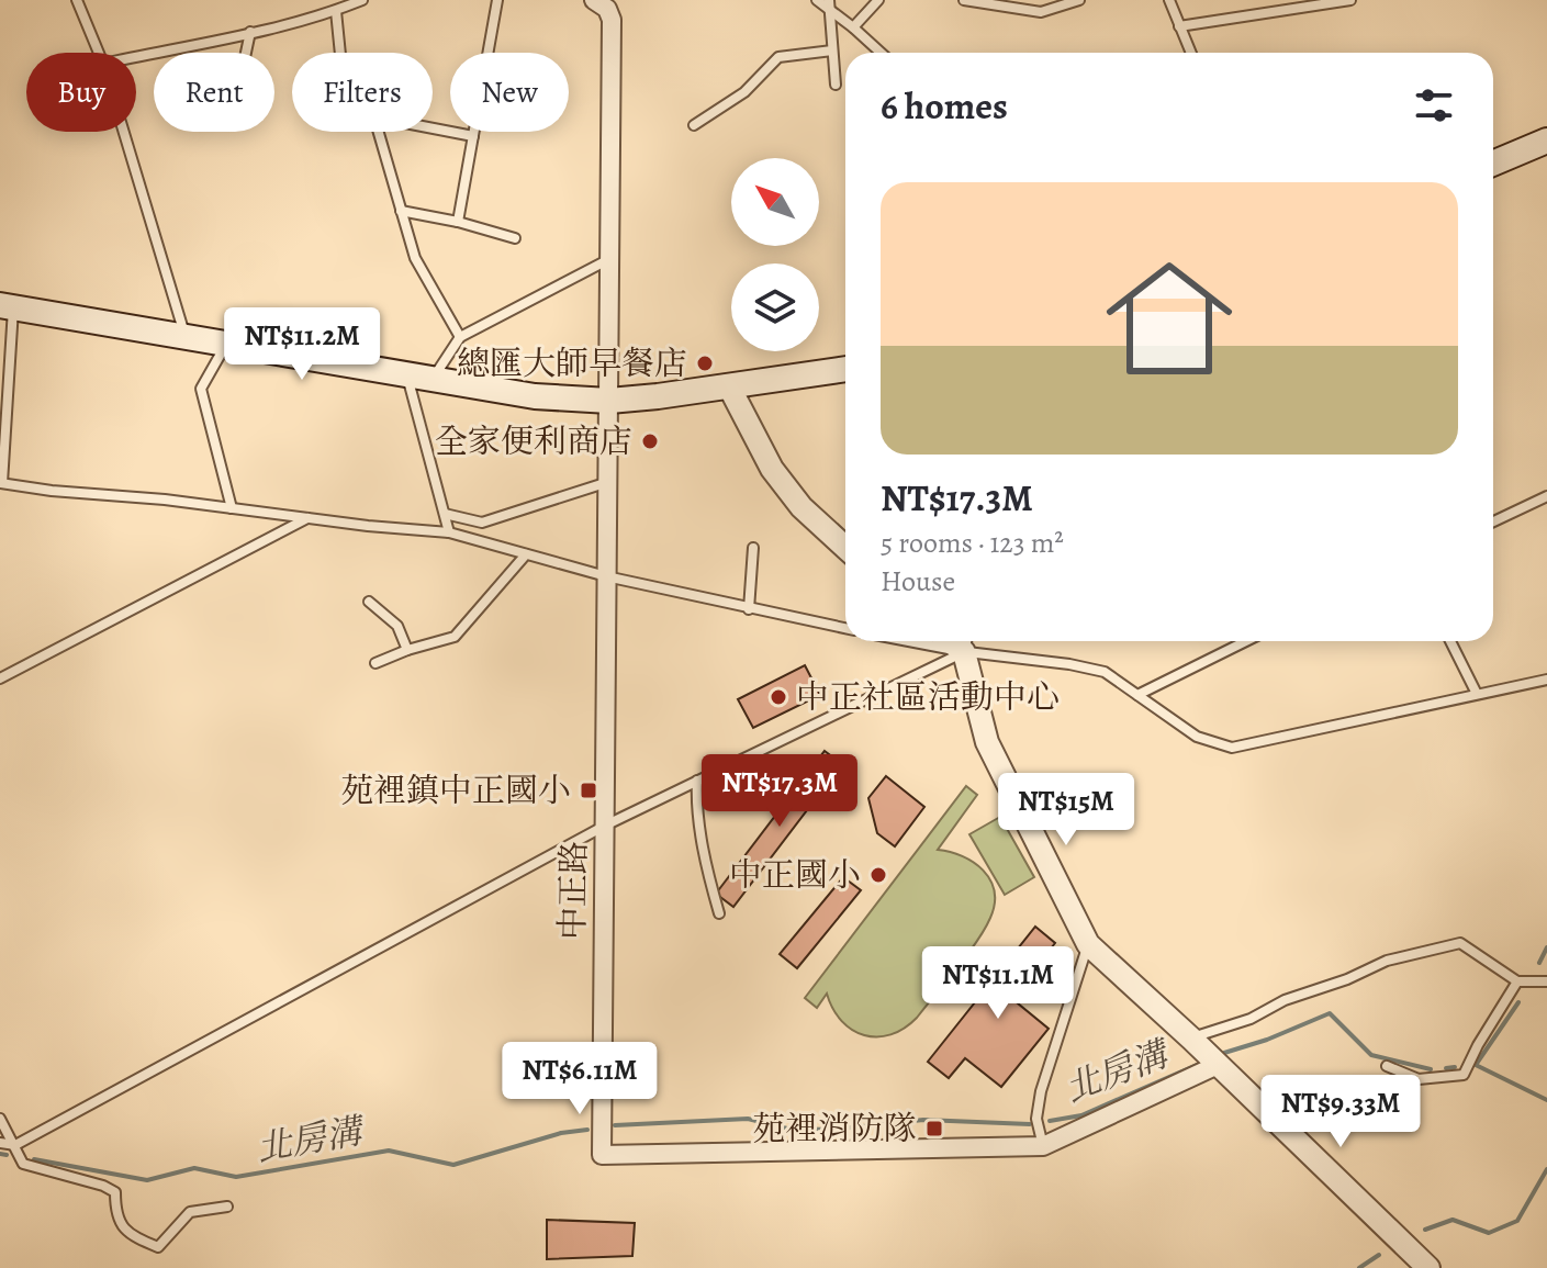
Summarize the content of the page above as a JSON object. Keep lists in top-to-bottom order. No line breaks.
{"streets":{"street":["中正路"]},"water":["北房溝"],"places":{"other":["總匯大師早餐店","全家便利商店","中正社區活動中心","中正國小"],"transit":["苑裡鎮中正國小","苑裡消防隊"]},"north":"top left","page":{"chip":["Buy","Rent","Filters","New"],"heading":"6 homes","list":[{"name":"NT$17.3M","note":"5 rooms · 123 m² · House"}],"price":["NT$11.2M","NT$17.3M","NT$15M","NT$11.1M","NT$6.11M","NT$9.33M"]}}
